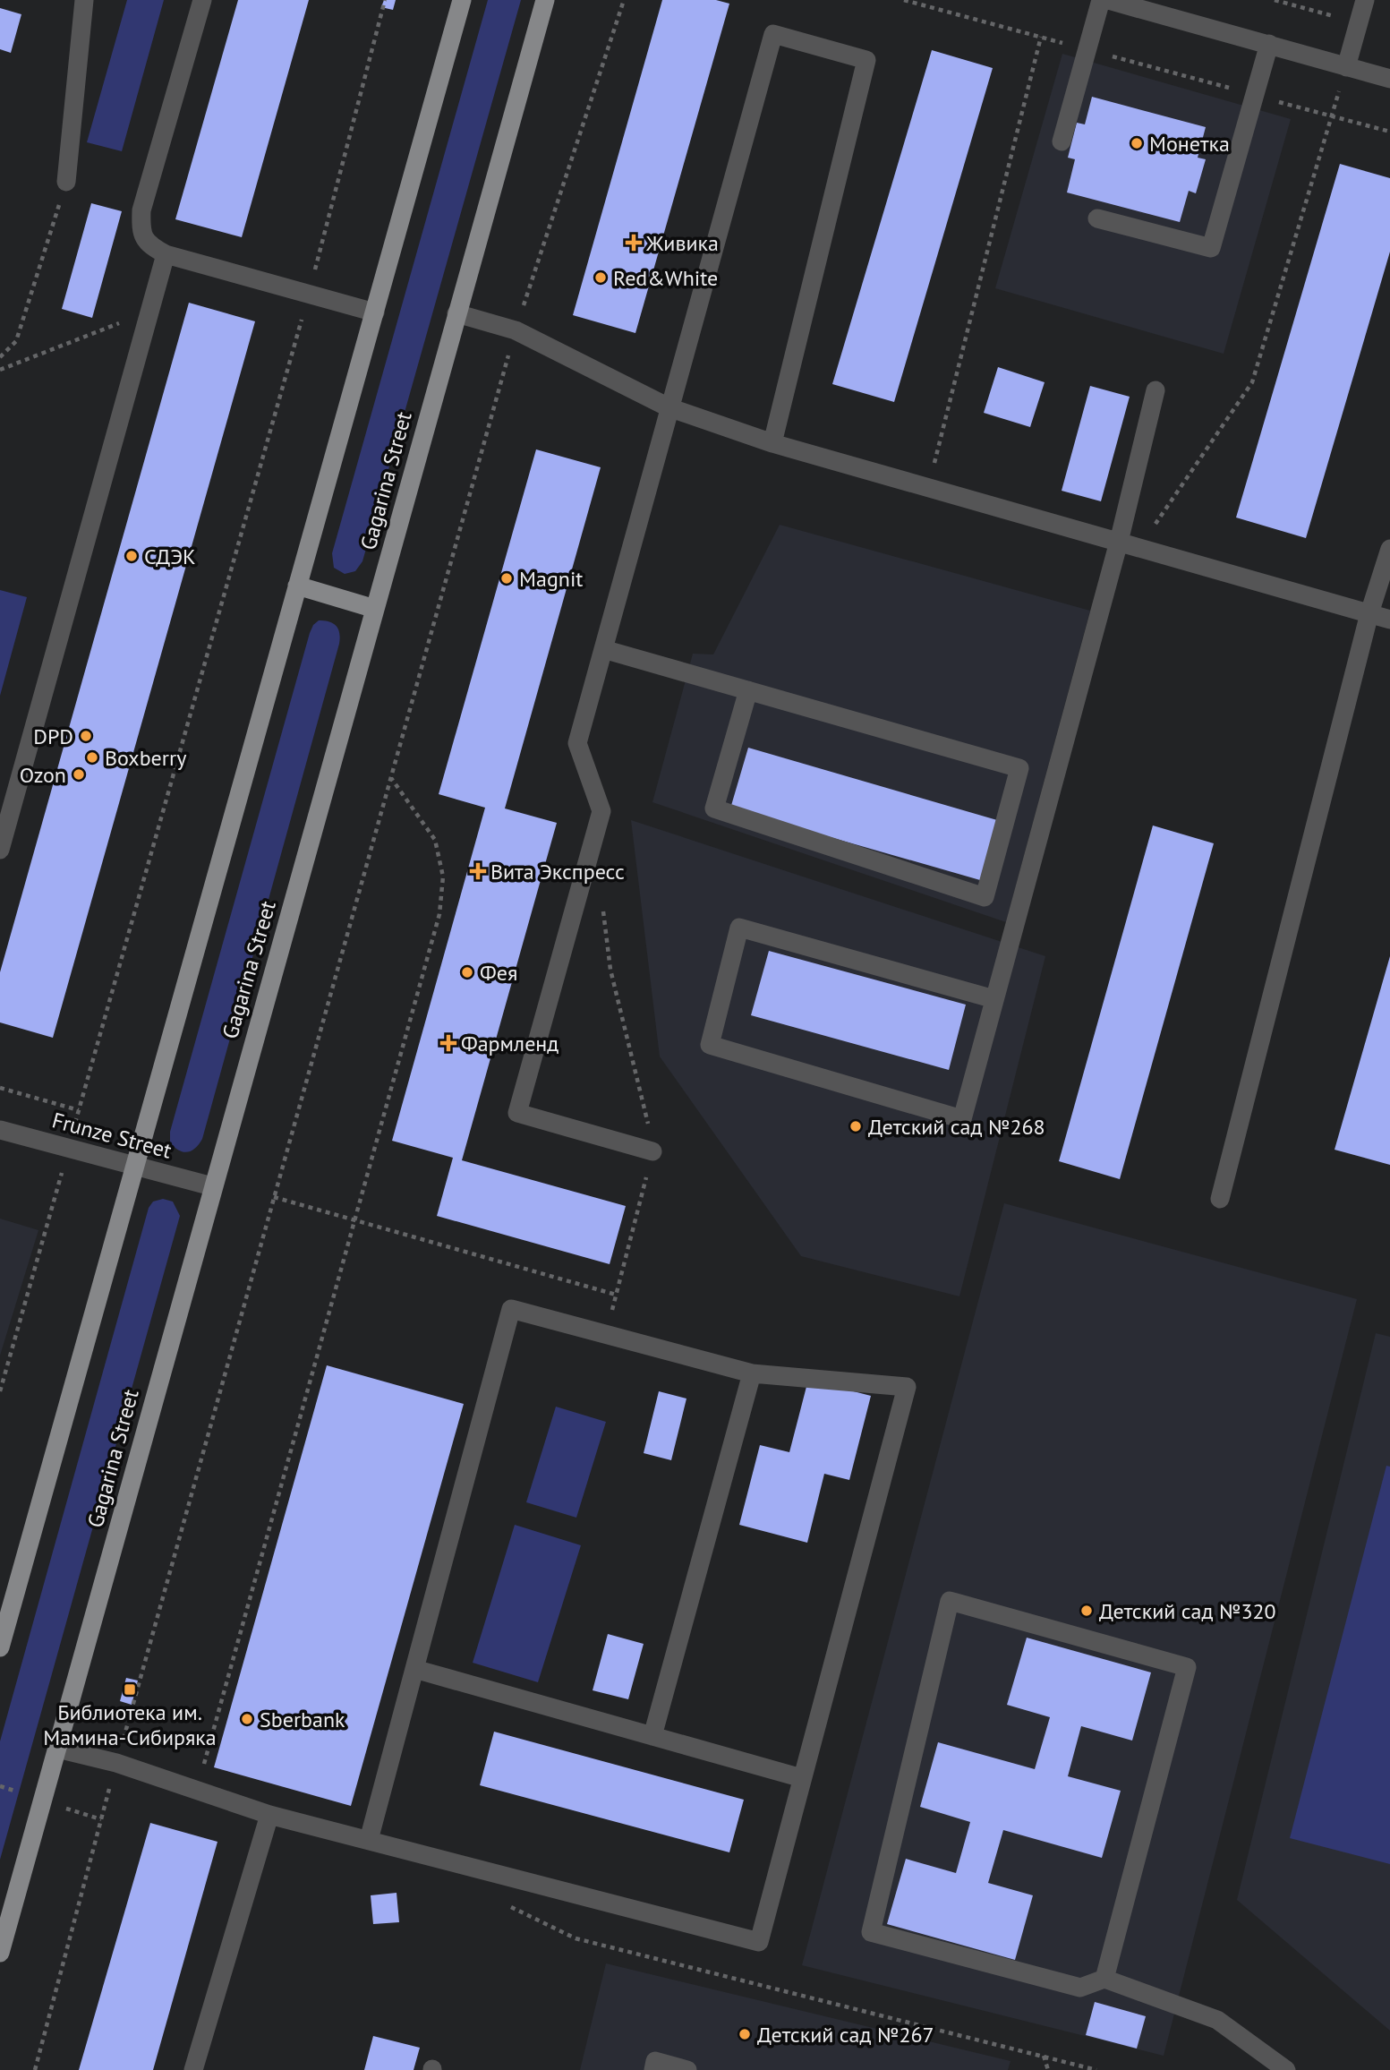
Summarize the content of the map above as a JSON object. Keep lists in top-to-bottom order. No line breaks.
{"streets":{"main road":["Gagarina Street"],"street":["Frunze Street"]},"crossings":[["Gagarina Street","Frunze Street"]],"places":{"other":["Монетка","Red&White","СДЭК","Magnit","DPD","Boxberry","Ozon","Фея","Детский сад №268","Детский сад №320","Sberbank","Детский сад №267"],"health":["Живика","Вита Экспресс","Фармленд"],"transit":["Библиотека им. Мамина-Сибиряка"]}}
